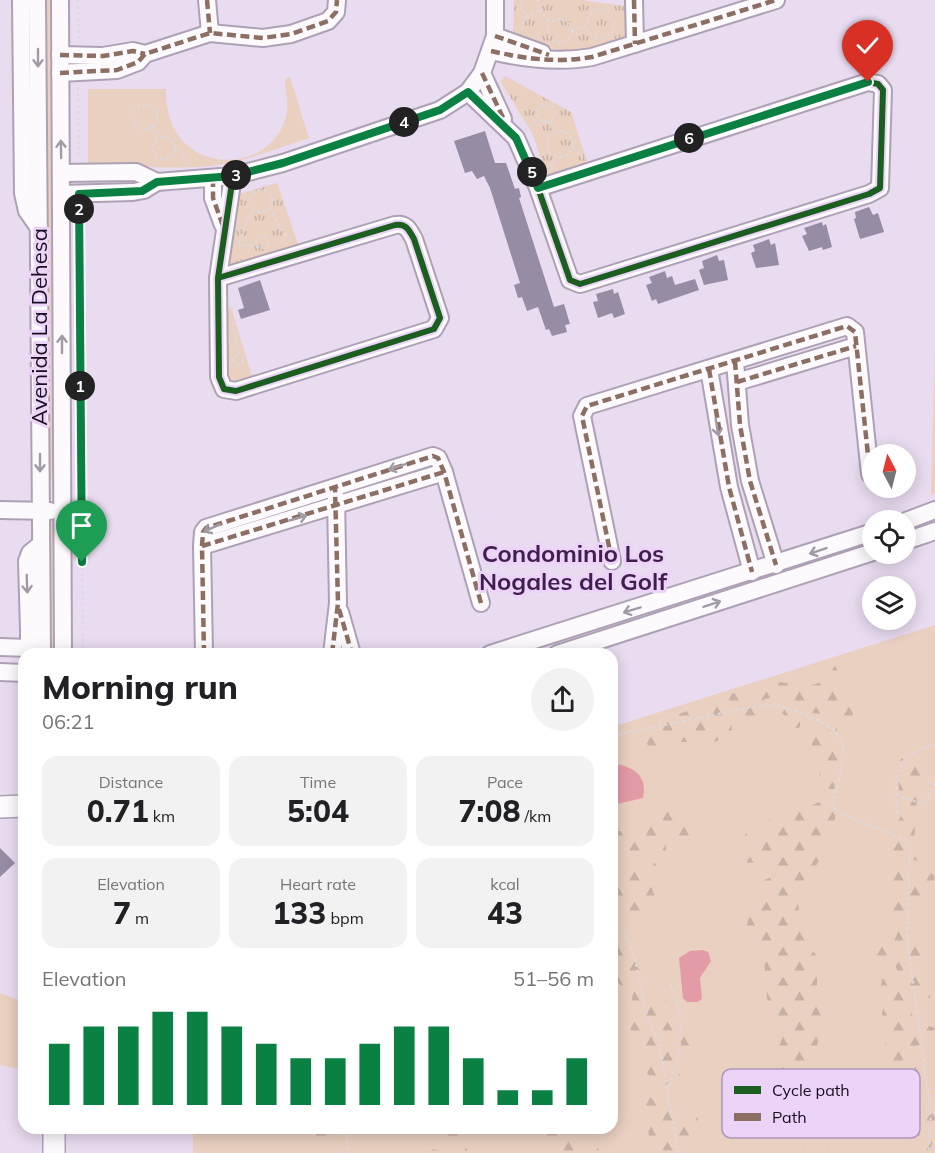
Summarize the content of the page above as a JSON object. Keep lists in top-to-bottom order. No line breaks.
{"streets":{"street":["Avenida La Dehesa"]},"districts":["Condominio Los Nogales del Golf"],"legend":["Cycle path","Path"],"north":"top","page":{"pins":["4","6","5","3","2","1"],"heading":["Morning run","06:21"],"stats":[["Distance","0.71 km"],["Time","5:04"],["Pace","7:08 /km"],["Elevation","7 m"],["Heart rate","133 bpm"],["kcal","43"]],"chart":["Elevation","51–56 m"]}}
